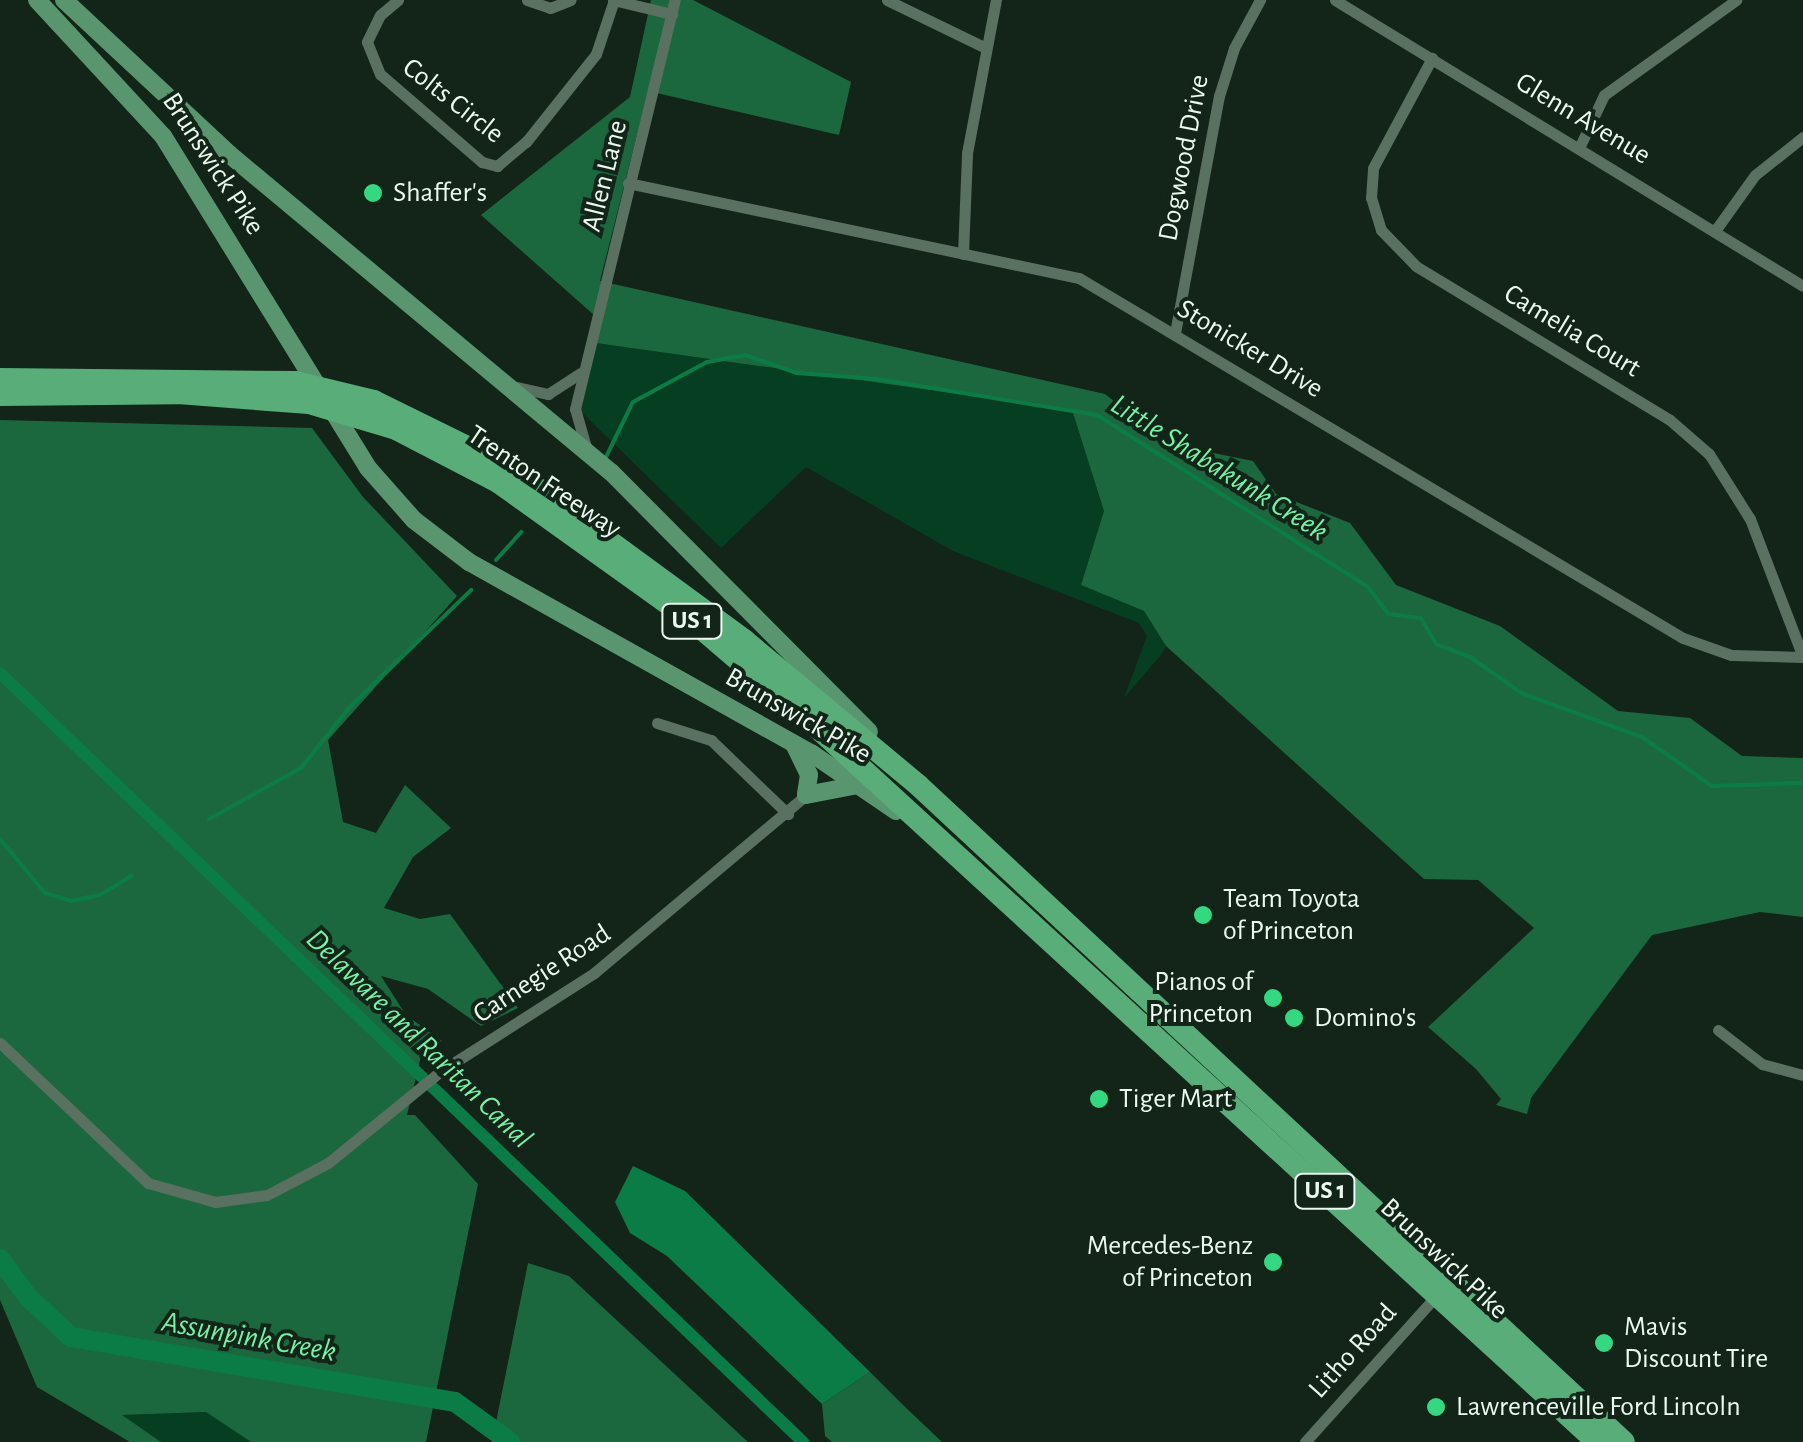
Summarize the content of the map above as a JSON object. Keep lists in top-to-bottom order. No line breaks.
{"streets":{"highway":["Brunswick Pike","Trenton Freeway","US 1"],"street":["Colts Circle","Glenn Avenue","Dogwood Drive","Allen Lane","Camelia Court","Stonicker Drive","Carnegie Road","Litho Road"]},"crossings":[["Glenn Avenue","Camelia Court"],["Dogwood Drive","Stonicker Drive"],["Brunswick Pike","Allen Lane"],["Brunswick Pike","Trenton Freeway"],["Brunswick Pike","Litho Road"],["Allen Lane","Stonicker Drive"],["Camelia Court","Stonicker Drive"]],"water":["Little Shabakunk Creek","Delaware and Raritan Canal","Assunpink Creek"],"places":["Shaffer's","Team Toyota of Princeton","Pianos of Princeton","Domino's","Tiger Mart","Mercedes-Benz of Princeton","Mavis Discount Tire","Lawrenceville Ford Lincoln"]}
